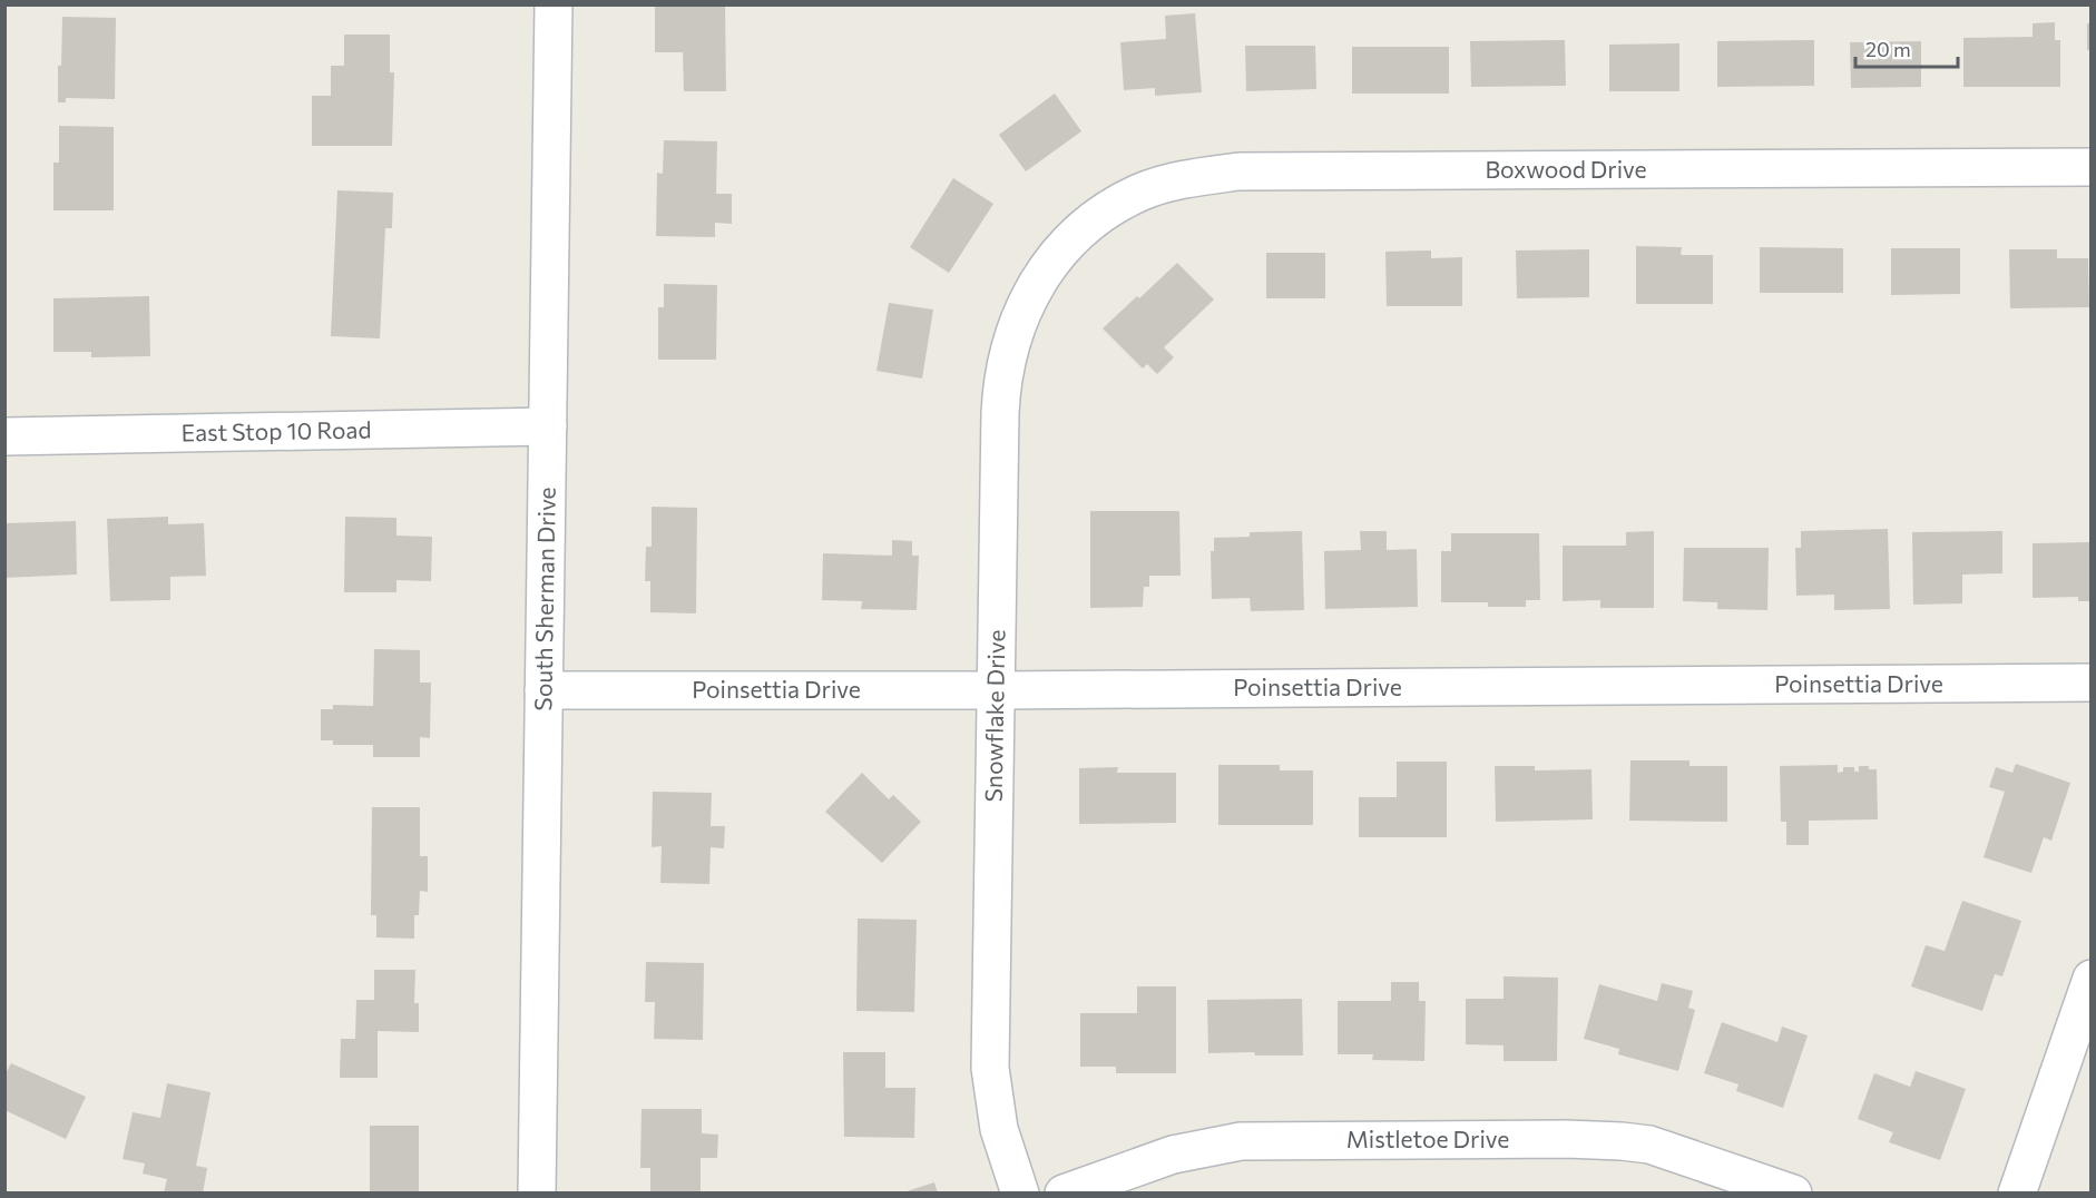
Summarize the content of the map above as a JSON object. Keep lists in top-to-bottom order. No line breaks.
{"streets":{"street":["Boxwood Drive","East Stop 10 Road","South Sherman Drive","Poinsettia Drive","Snowflake Drive","Mistletoe Drive"]},"crossings":[["Boxwood Drive","Snowflake Drive"],["East Stop 10 Road","South Sherman Drive"],["South Sherman Drive","Poinsettia Drive"],["Poinsettia Drive","Snowflake Drive"]],"scale_bar":"20 m"}
